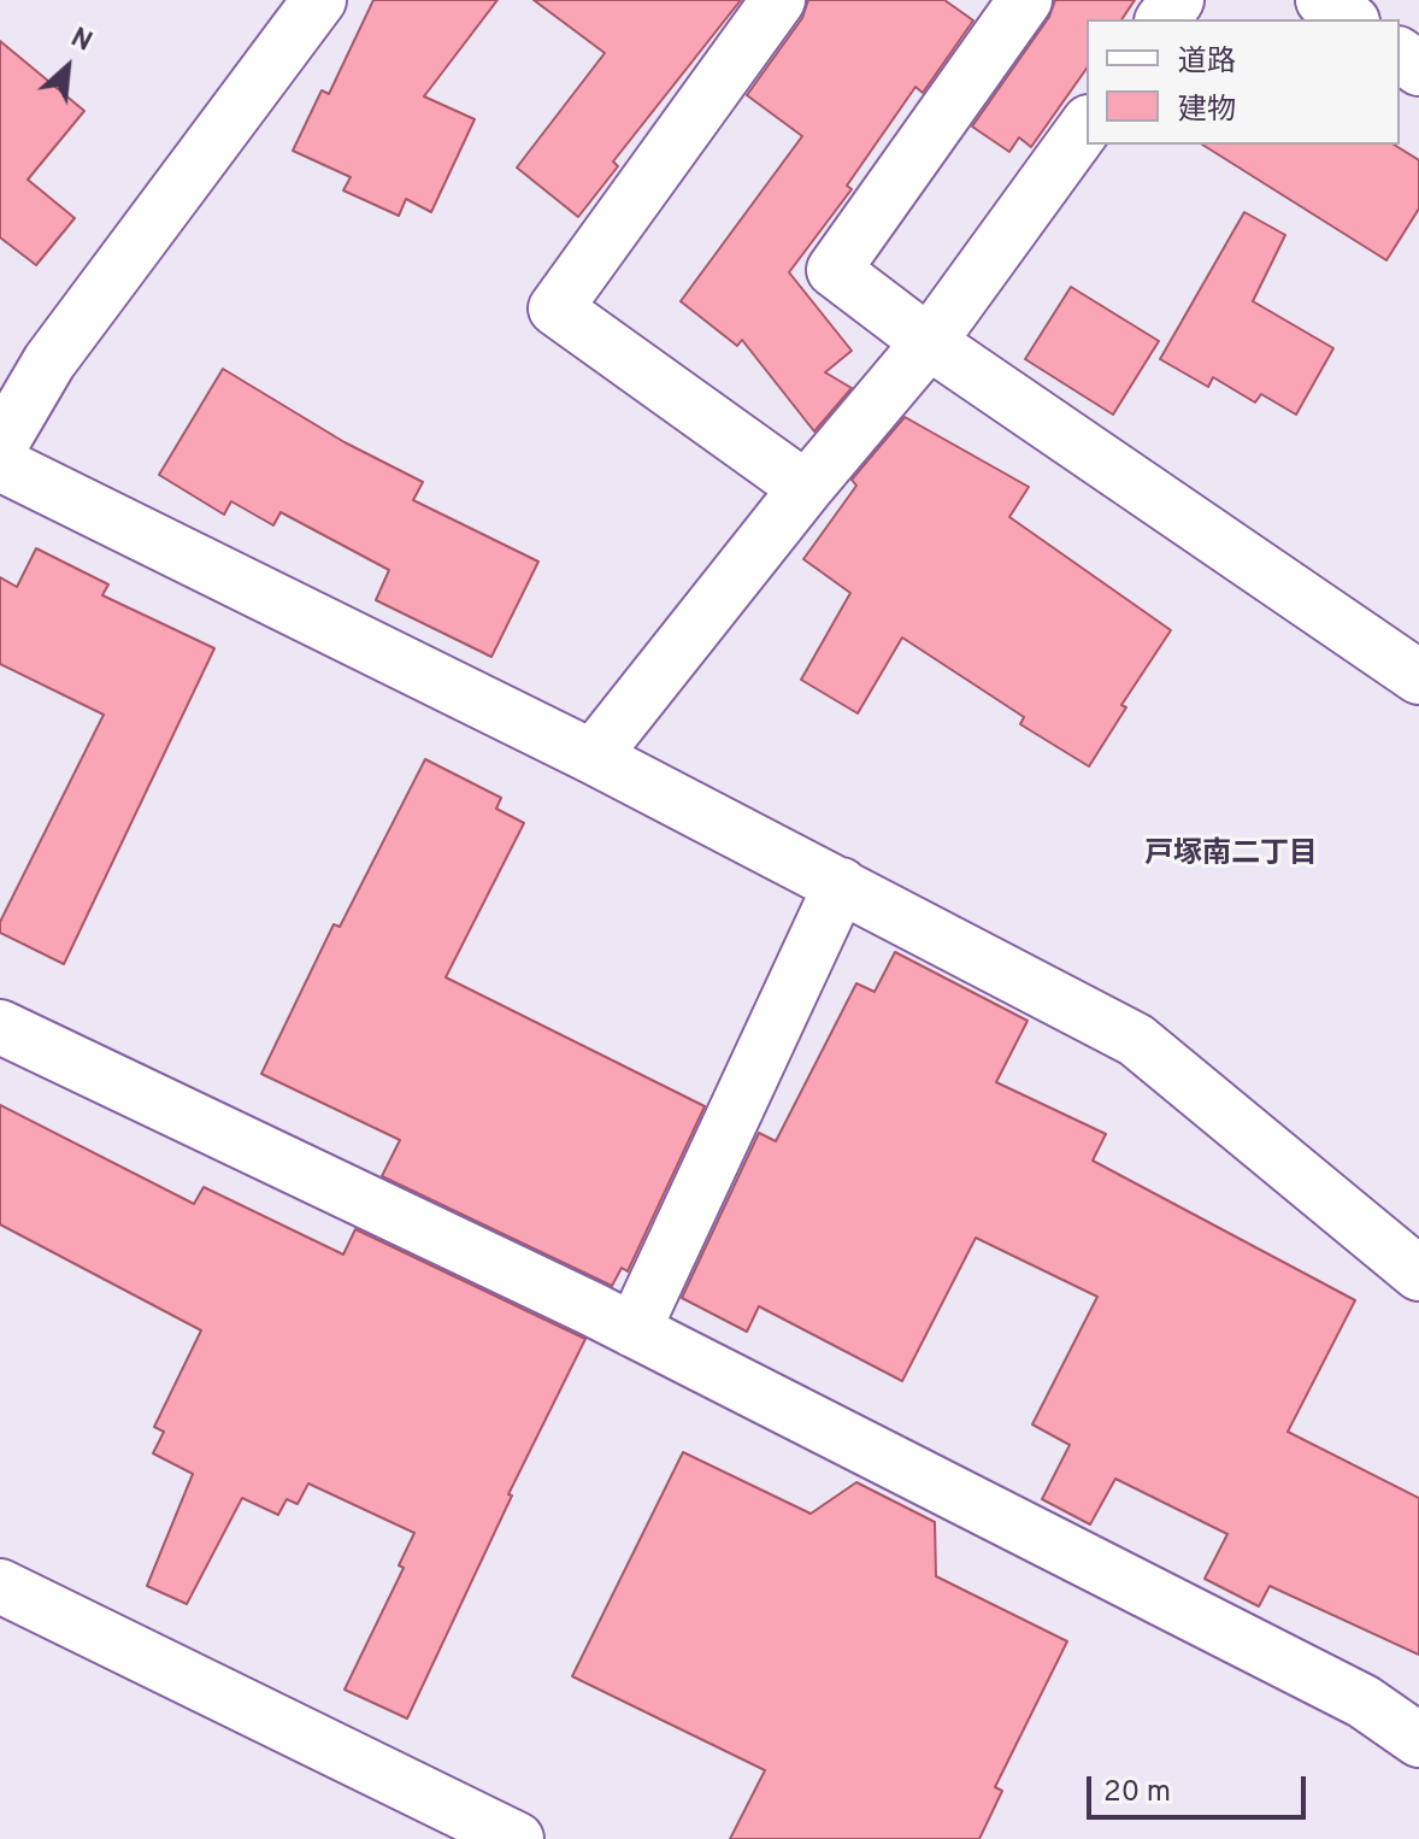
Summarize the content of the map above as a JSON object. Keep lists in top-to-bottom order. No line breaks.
{"districts":["戸塚南二丁目"],"legend":["道路","建物"],"scale_bar":"20 m","north":"top right"}
